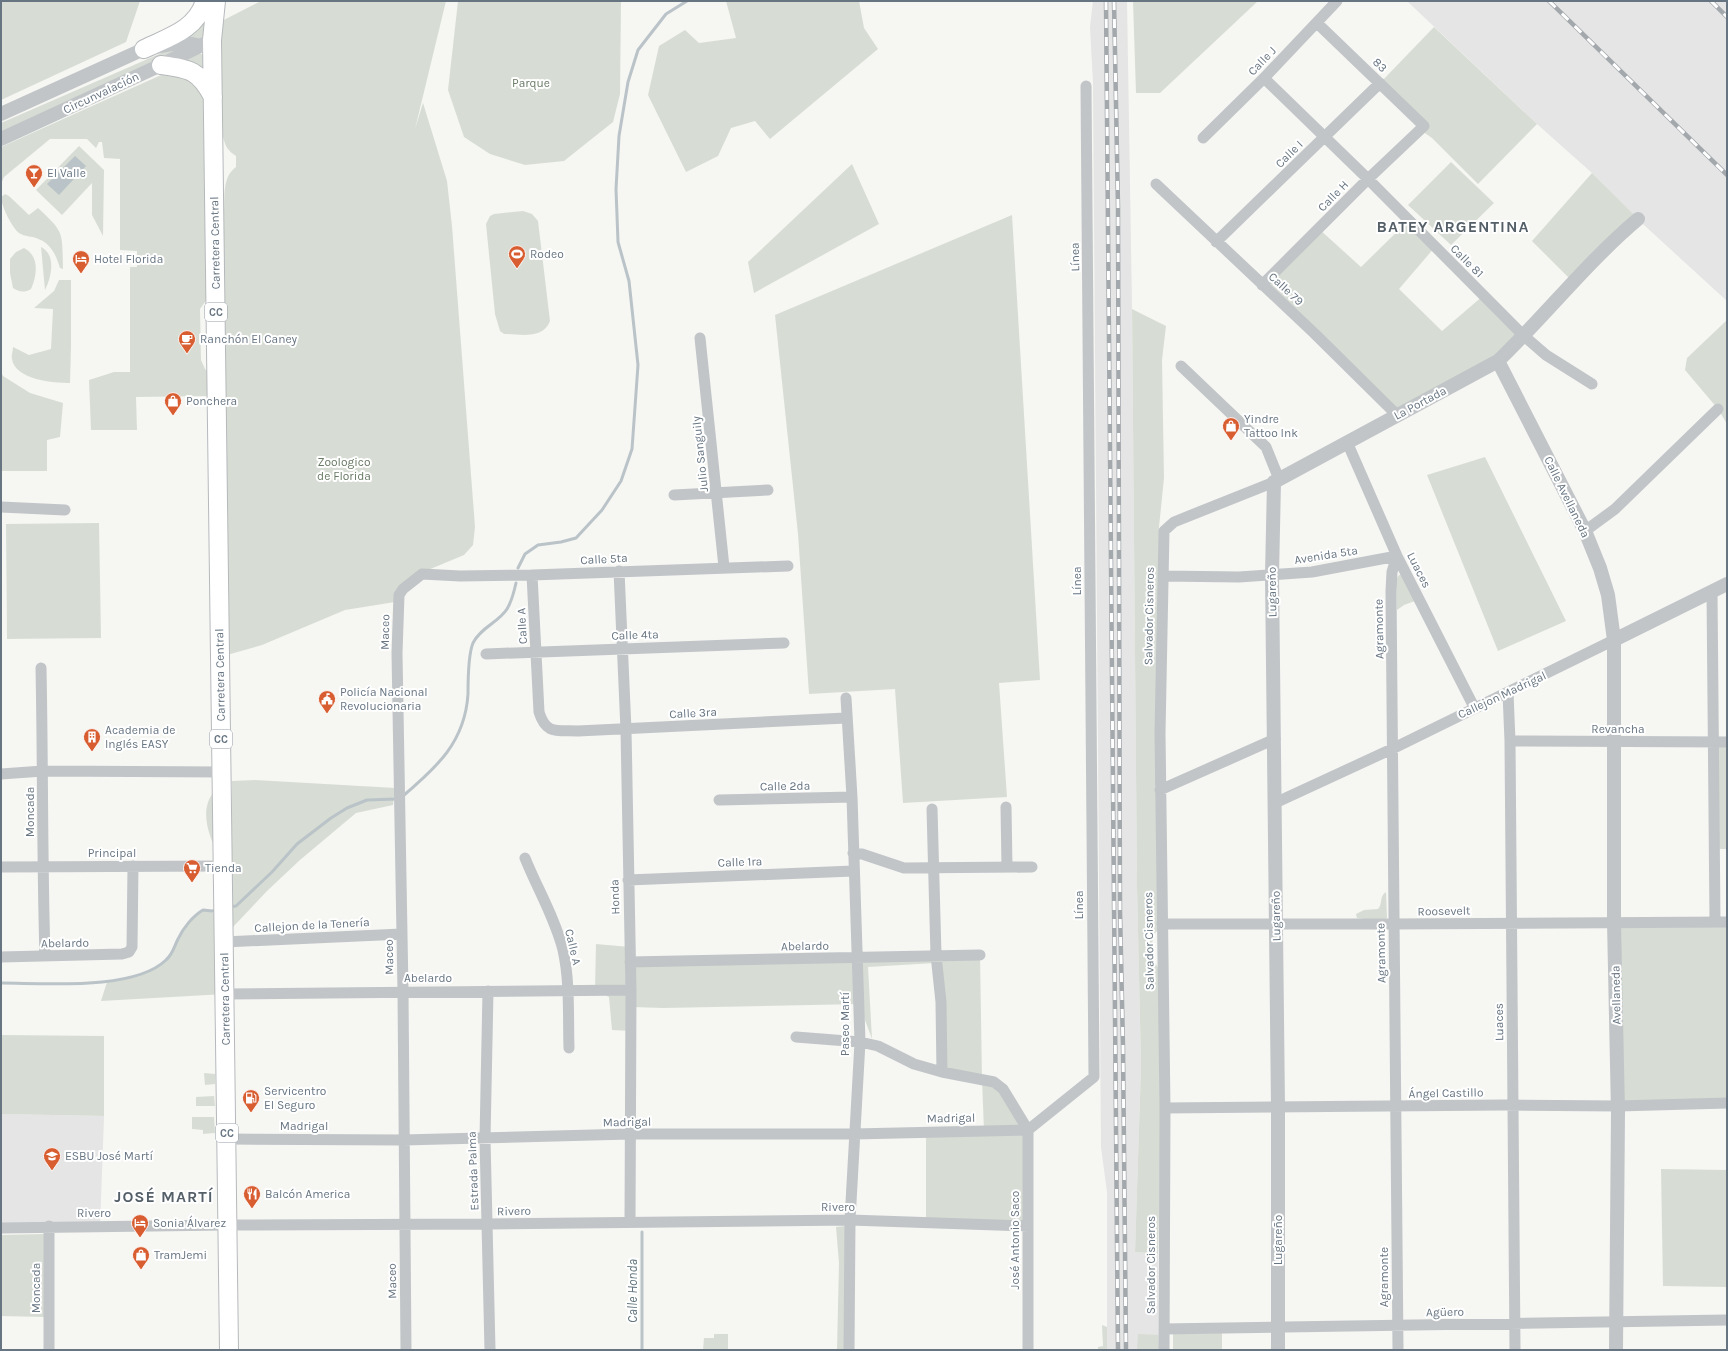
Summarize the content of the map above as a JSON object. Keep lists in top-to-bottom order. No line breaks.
{"streets":{"highway":["Carretera Central","CC"],"street":["Calle J","83","Circunvalación","Calle I","Calle H","Línea","Calle 81","Calle 79","La Portada","Julio Sanguily","Calle Avellaneda","Avenida 5ta","Calle 5ta","Luaces","Lugareño","Salvador Cisneros","Calle A","Agramonte","Maceo","Calle 4ta","Callejon Madrigal","Calle 3ra","Revancha","Calle 2da","Moncada","Principal","Calle 1ra","Honda","Roosevelt","Callejon de la Tenería","Abelardo","Avellaneda","Paseo Martí","Ángel Castillo","Madrigal","Estrada Palma","Rivero","José Antonio Saco","Agüero"]},"crossings":[["Calle J","83"],["Calle J","Calle 81"],["83","Calle I"],["83","Calle H"],["Circunvalación","Carretera Central"],["Calle I","Calle 81"],["Calle I","Calle 79"],["Calle H","Calle 81"],["Calle H","Calle 79"],["Carretera Central","Principal"],["Carretera Central","Callejon de la Tenería"],["Carretera Central","Abelardo"],["Carretera Central","Madrigal"],["Carretera Central","Rivero"],["Línea","Madrigal"],["Línea","José Antonio Saco"],["Calle 81","La Portada"],["Calle 79","La Portada"],["La Portada","Calle Avellaneda"],["La Portada","Luaces"],["La Portada","Lugareño"],["La Portada","Salvador Cisneros"],["Julio Sanguily","Calle 5ta"],["Calle Avellaneda","Callejon Madrigal"],["Calle Avellaneda","Avellaneda"],["Avenida 5ta","Luaces"],["Avenida 5ta","Lugareño"],["Avenida 5ta","Salvador Cisneros"],["Avenida 5ta","Agramonte"],["Calle 5ta","Calle A"],["Calle 5ta","Maceo"],["Calle 5ta","Honda"],["Luaces","Agramonte"],["Luaces","Callejon Madrigal"],["Luaces","Revancha"],["Luaces","Roosevelt"],["Luaces","Ángel Castillo"],["Luaces","Agüero"],["Lugareño","Callejon Madrigal"],["Lugareño","Roosevelt"],["Lugareño","Ángel Castillo"],["Lugareño","Agüero"],["Salvador Cisneros","Roosevelt"],["Salvador Cisneros","Ángel Castillo"],["Salvador Cisneros","Agüero"],["Calle A","Calle 4ta"],["Calle A","Calle 3ra"],["Calle A","Abelardo"],["Agramonte","Callejon Madrigal"],["Agramonte","Roosevelt"],["Agramonte","Ángel Castillo"],["Agramonte","Agüero"],["Maceo","Callejon de la Tenería"],["Maceo","Abelardo"],["Maceo","Madrigal"],["Maceo","Rivero"],["Calle 4ta","Honda"],["Callejon Madrigal","Avellaneda"],["Calle 3ra","Honda"],["Calle 3ra","Paseo Martí"],["Revancha","Avellaneda"],["Calle 2da","Paseo Martí"],["Moncada","Principal"],["Moncada","Abelardo"],["Moncada","Rivero"],["Principal","Abelardo"],["Calle 1ra","Honda"],["Calle 1ra","Paseo Martí"],["Honda","Abelardo"],["Honda","Madrigal"],["Honda","Rivero"],["Roosevelt","Avellaneda"],["Abelardo","Paseo Martí"],["Abelardo","Estrada Palma"],["Avellaneda","Ángel Castillo"],["Avellaneda","Agüero"],["Paseo Martí","Madrigal"],["Paseo Martí","Rivero"],["Madrigal","Estrada Palma"],["Madrigal","José Antonio Saco"],["Estrada Palma","Rivero"],["Rivero","José Antonio Saco"]],"districts":["BATEY ARGENTINA","JOSÉ MARTÍ"],"water":["Calle Honda"],"parks":["Parque","Zoologico de Florida"],"places":{"bar":["El Valle"],"sports":["Rodeo"],"hotel":["Hotel Florida","Sonia Álvarez"],"cafe":["Ranchón El Caney"],"shop":["Ponchera","Yindre Tattoo Ink","TramJemi"],"public building":["Policía Nacional Revolucionaria"],"building":["Academia de Inglés EASY"],"supermarket":["Tienda"],"fuel station":["Servicentro El Seguro"],"school or university":["ESBU José Martí"],"restaurant":["Balcón America"]}}
